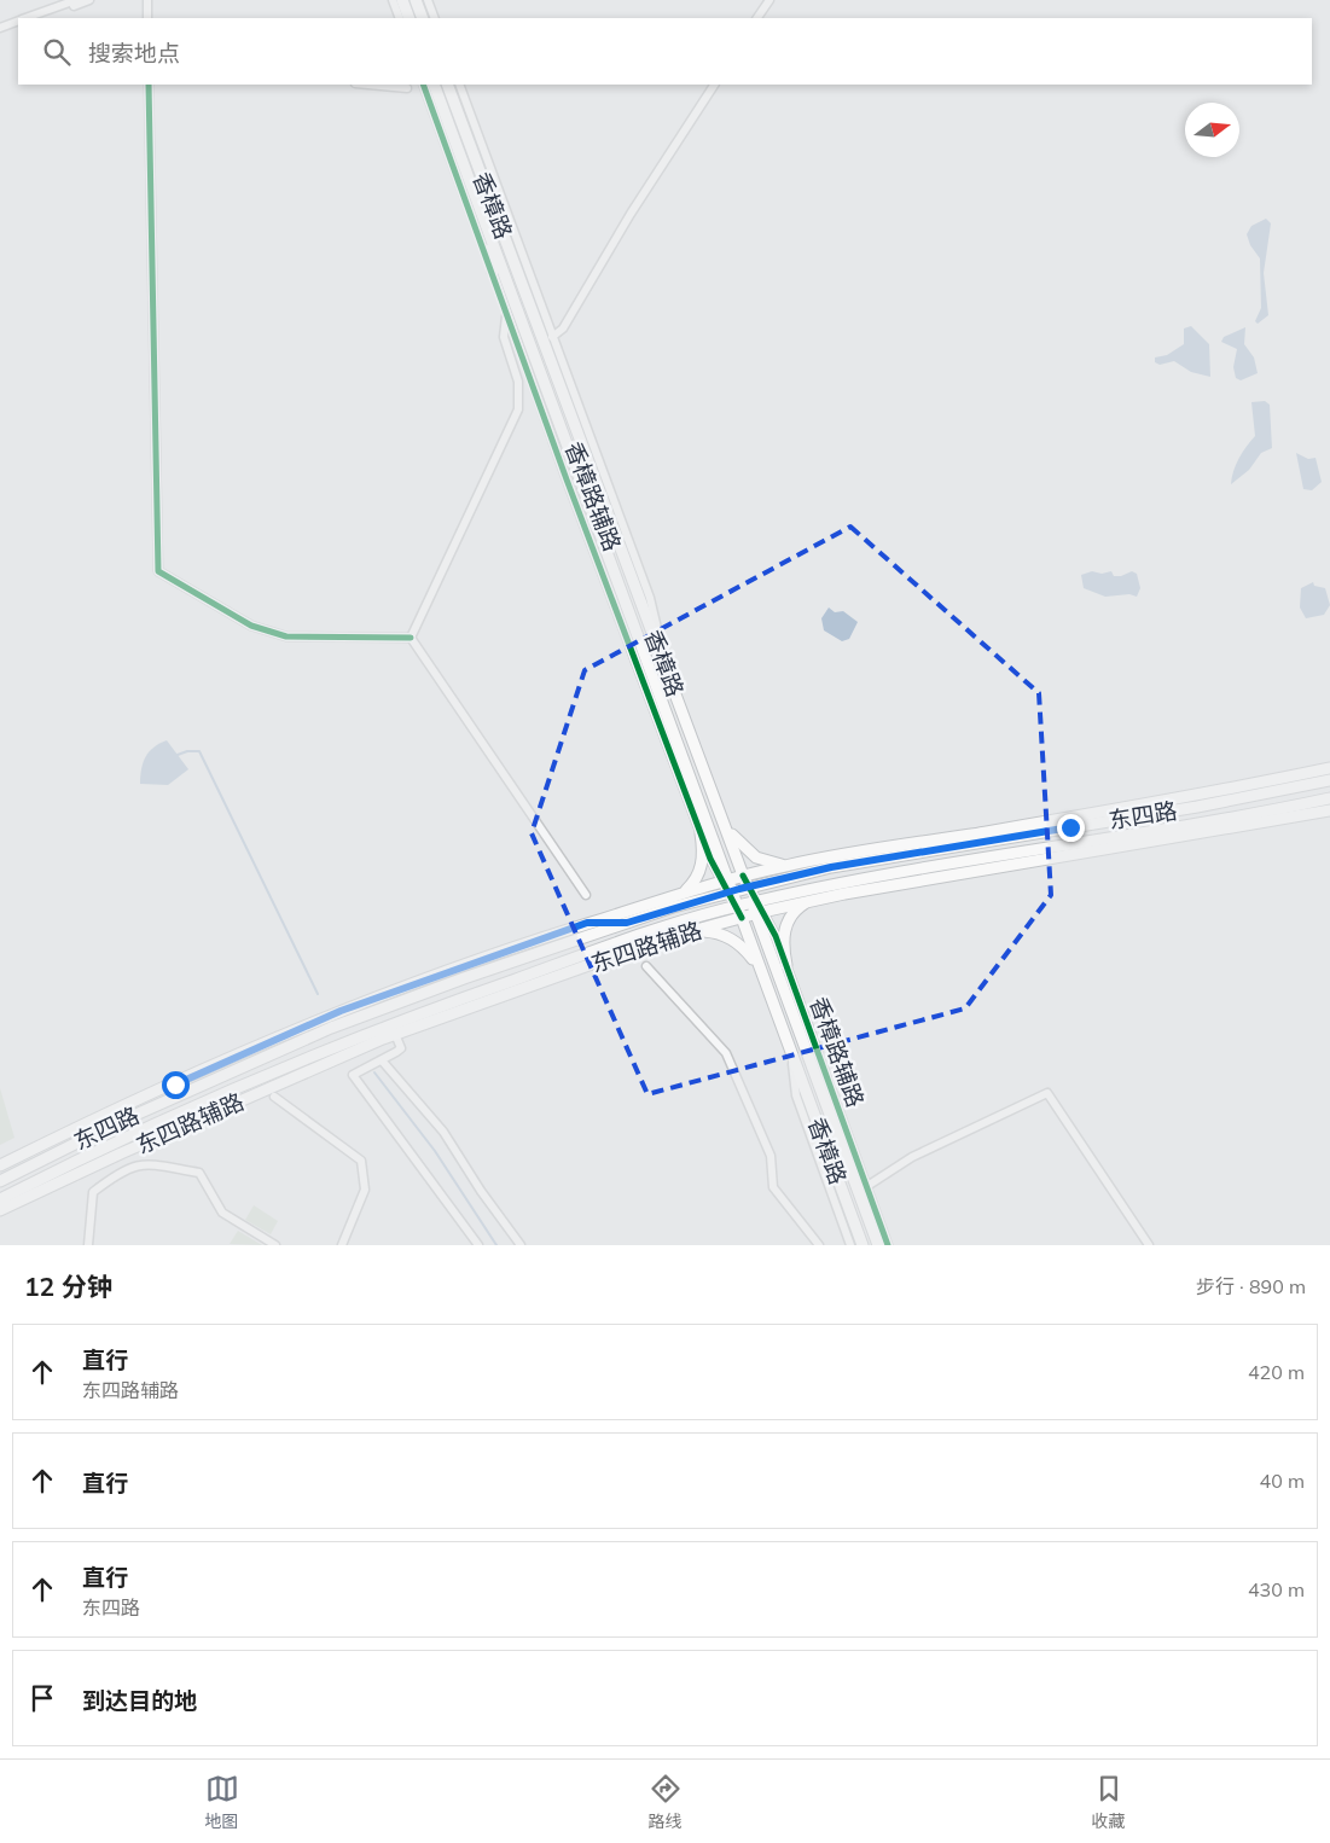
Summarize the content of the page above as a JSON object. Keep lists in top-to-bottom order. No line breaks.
{"streets":{"main road":["香樟路","东四路","东四路辅路"],"street":["香樟路辅路"]},"crossings":[["香樟路","香樟路辅路"],["香樟路","东四路"],["香樟路","东四路辅路"],["香樟路辅路","东四路"],["香樟路辅路","东四路辅路"],["东四路","东四路辅路"]],"north":"right","page":{"search":"搜索地点","heading":["12 分钟","步行 · 890 m"],"list":[["直行","东四路辅路","420 m"],["直行","40 m"],["直行","东四路","430 m"],"到达目的地"],"nav":["地图","路线","收藏"]}}
